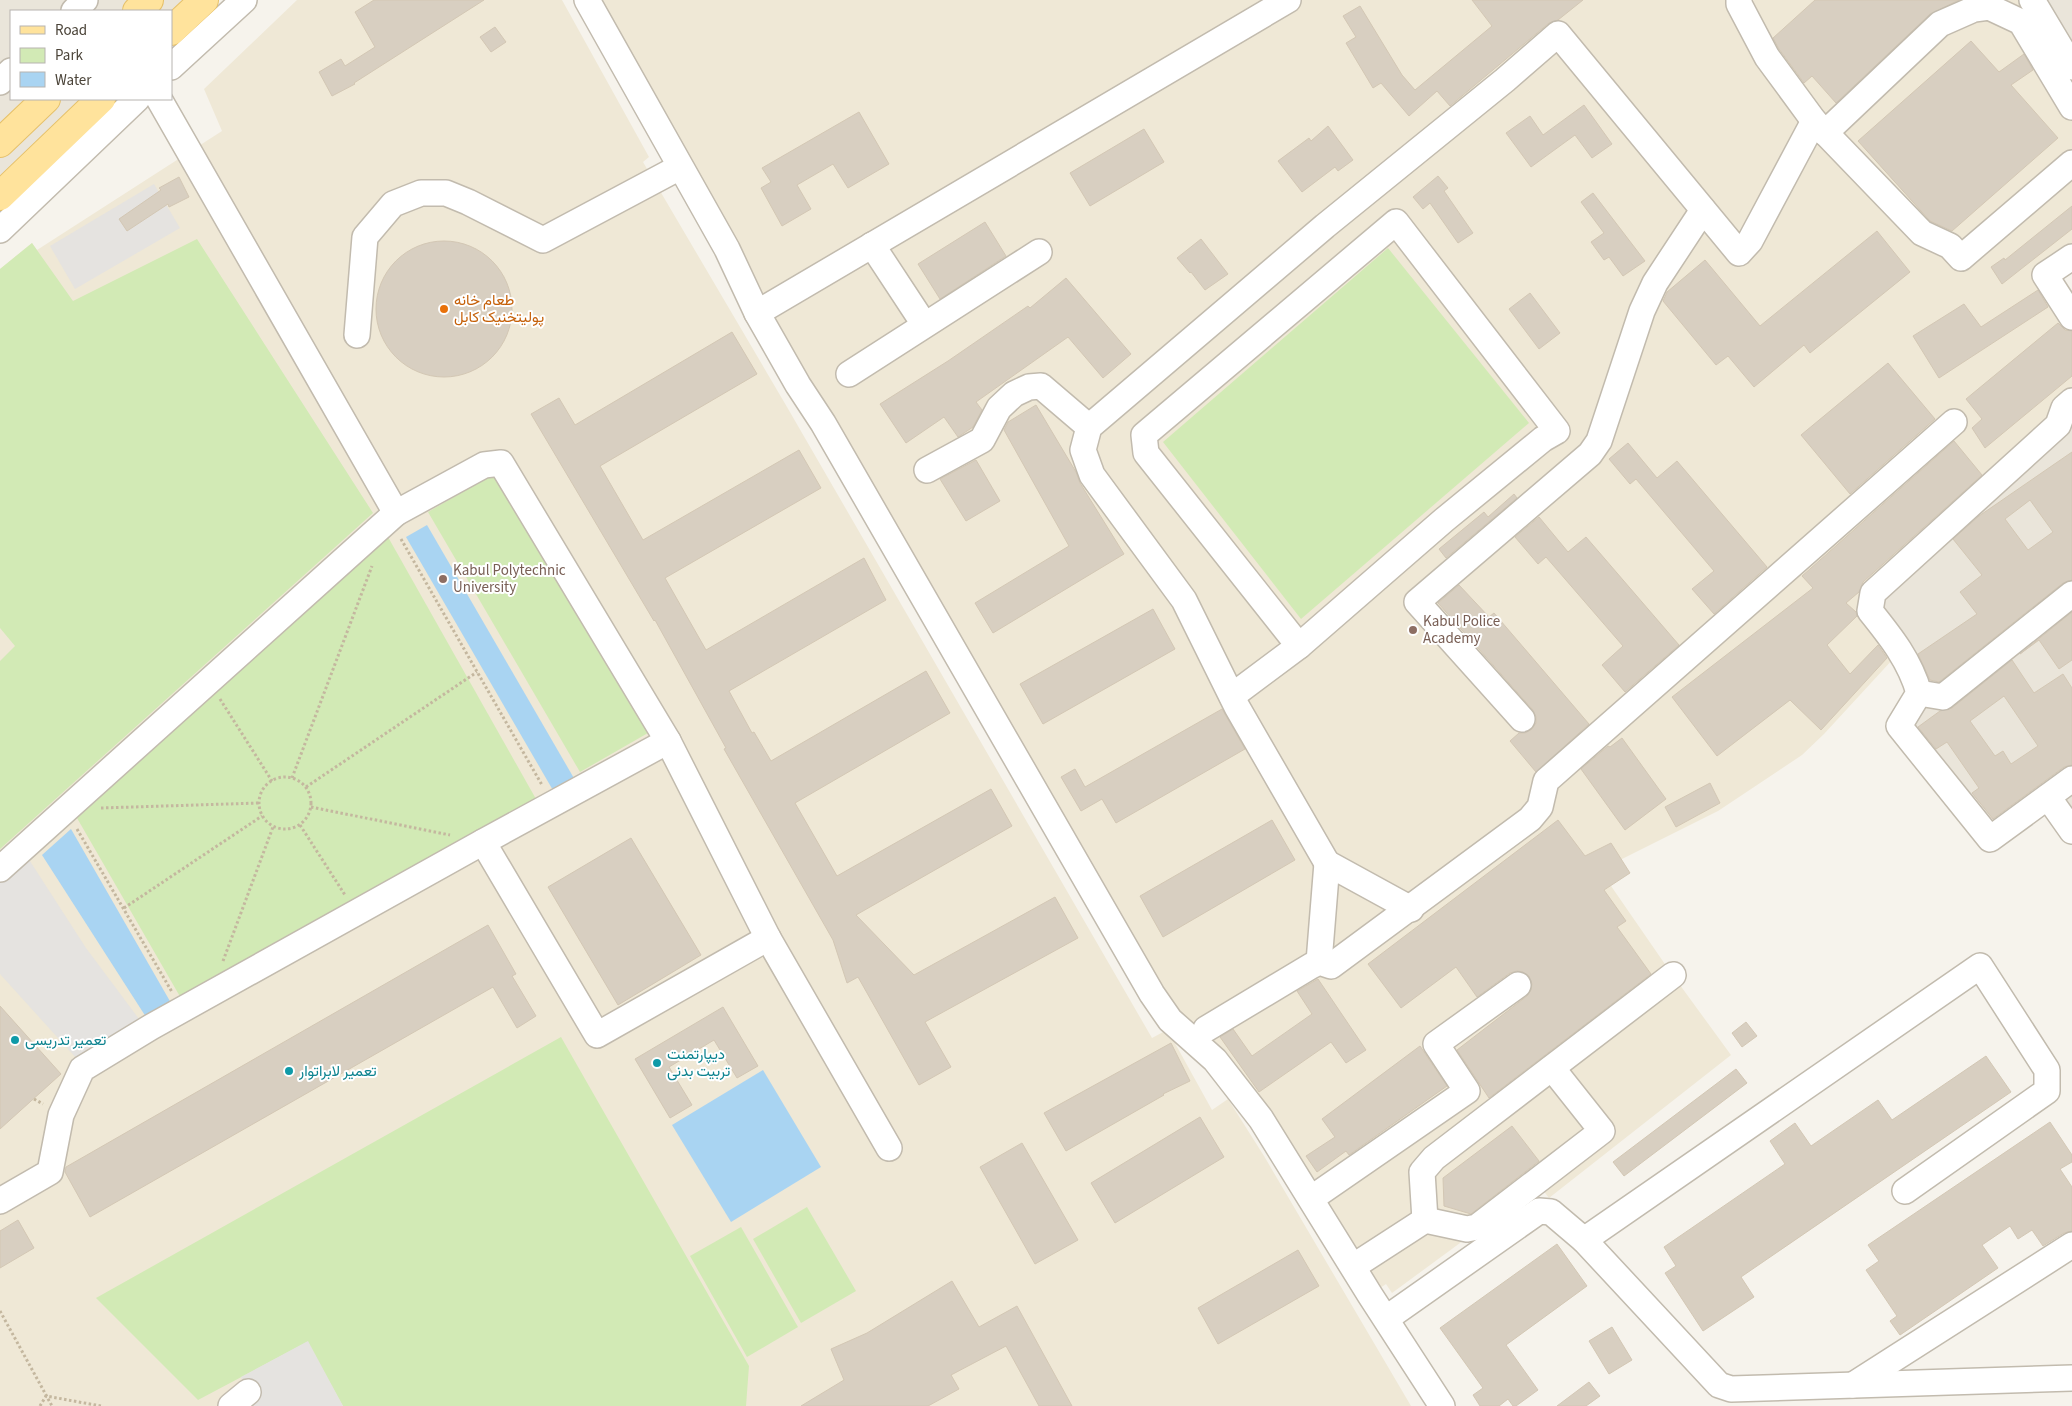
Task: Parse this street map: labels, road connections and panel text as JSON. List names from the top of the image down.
{
  "places": [
    "طعام خانه پولیتخنیک کابل",
    "Kabul Polytechnic University",
    "Kabul Police Academy",
    "تعمیر تدریسی",
    "دیپارتمنت تربیت بدنی",
    "تعمیر لابراتوار"
  ],
  "legend": ["Road", "Park", "Water"]
}
